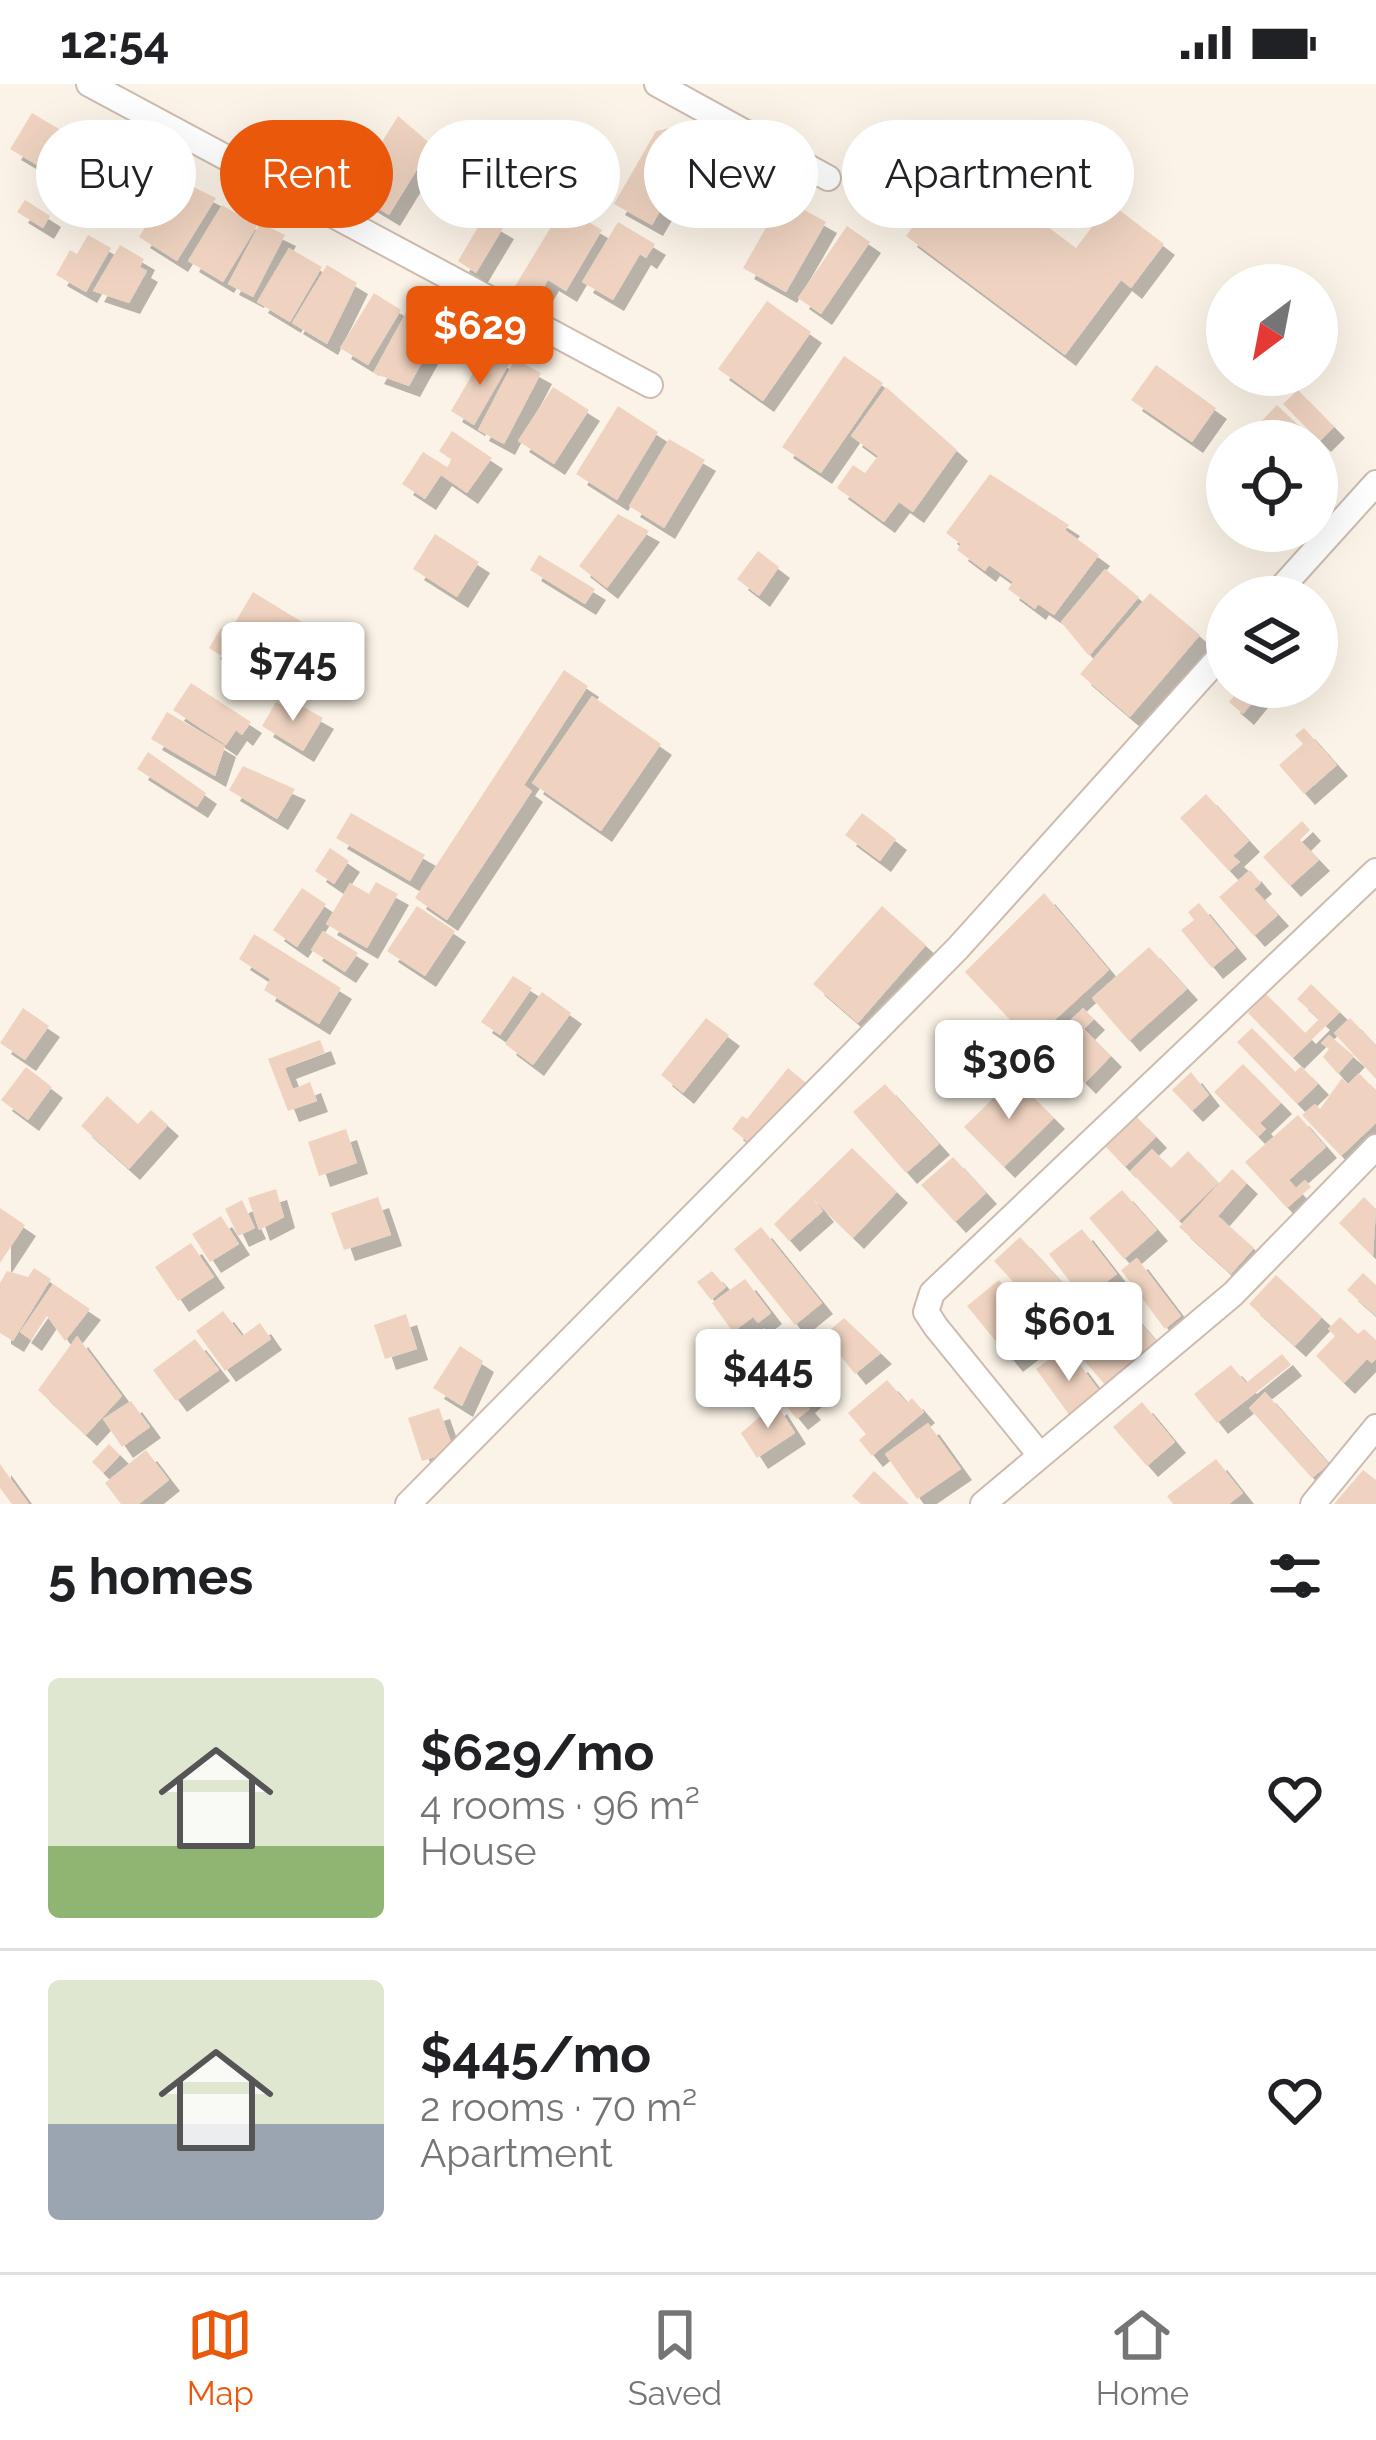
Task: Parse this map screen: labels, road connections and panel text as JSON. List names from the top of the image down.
{
  "north": "bottom left",
  "page": {
    "status": "12:54",
    "chip": [
      "Buy",
      "Rent",
      "Filters",
      "New",
      "Apartment"
    ],
    "price": [
      "$629",
      "$745",
      "$306",
      "$601",
      "$445"
    ],
    "heading": "5 homes",
    "list": [
      {
        "name": "$629/mo",
        "note": "4 rooms · 96 m² · House"
      },
      {
        "name": "$445/mo",
        "note": "2 rooms · 70 m² · Apartment"
      }
    ],
    "tabs": ["Map", "Saved", "Home"]
  }
}
